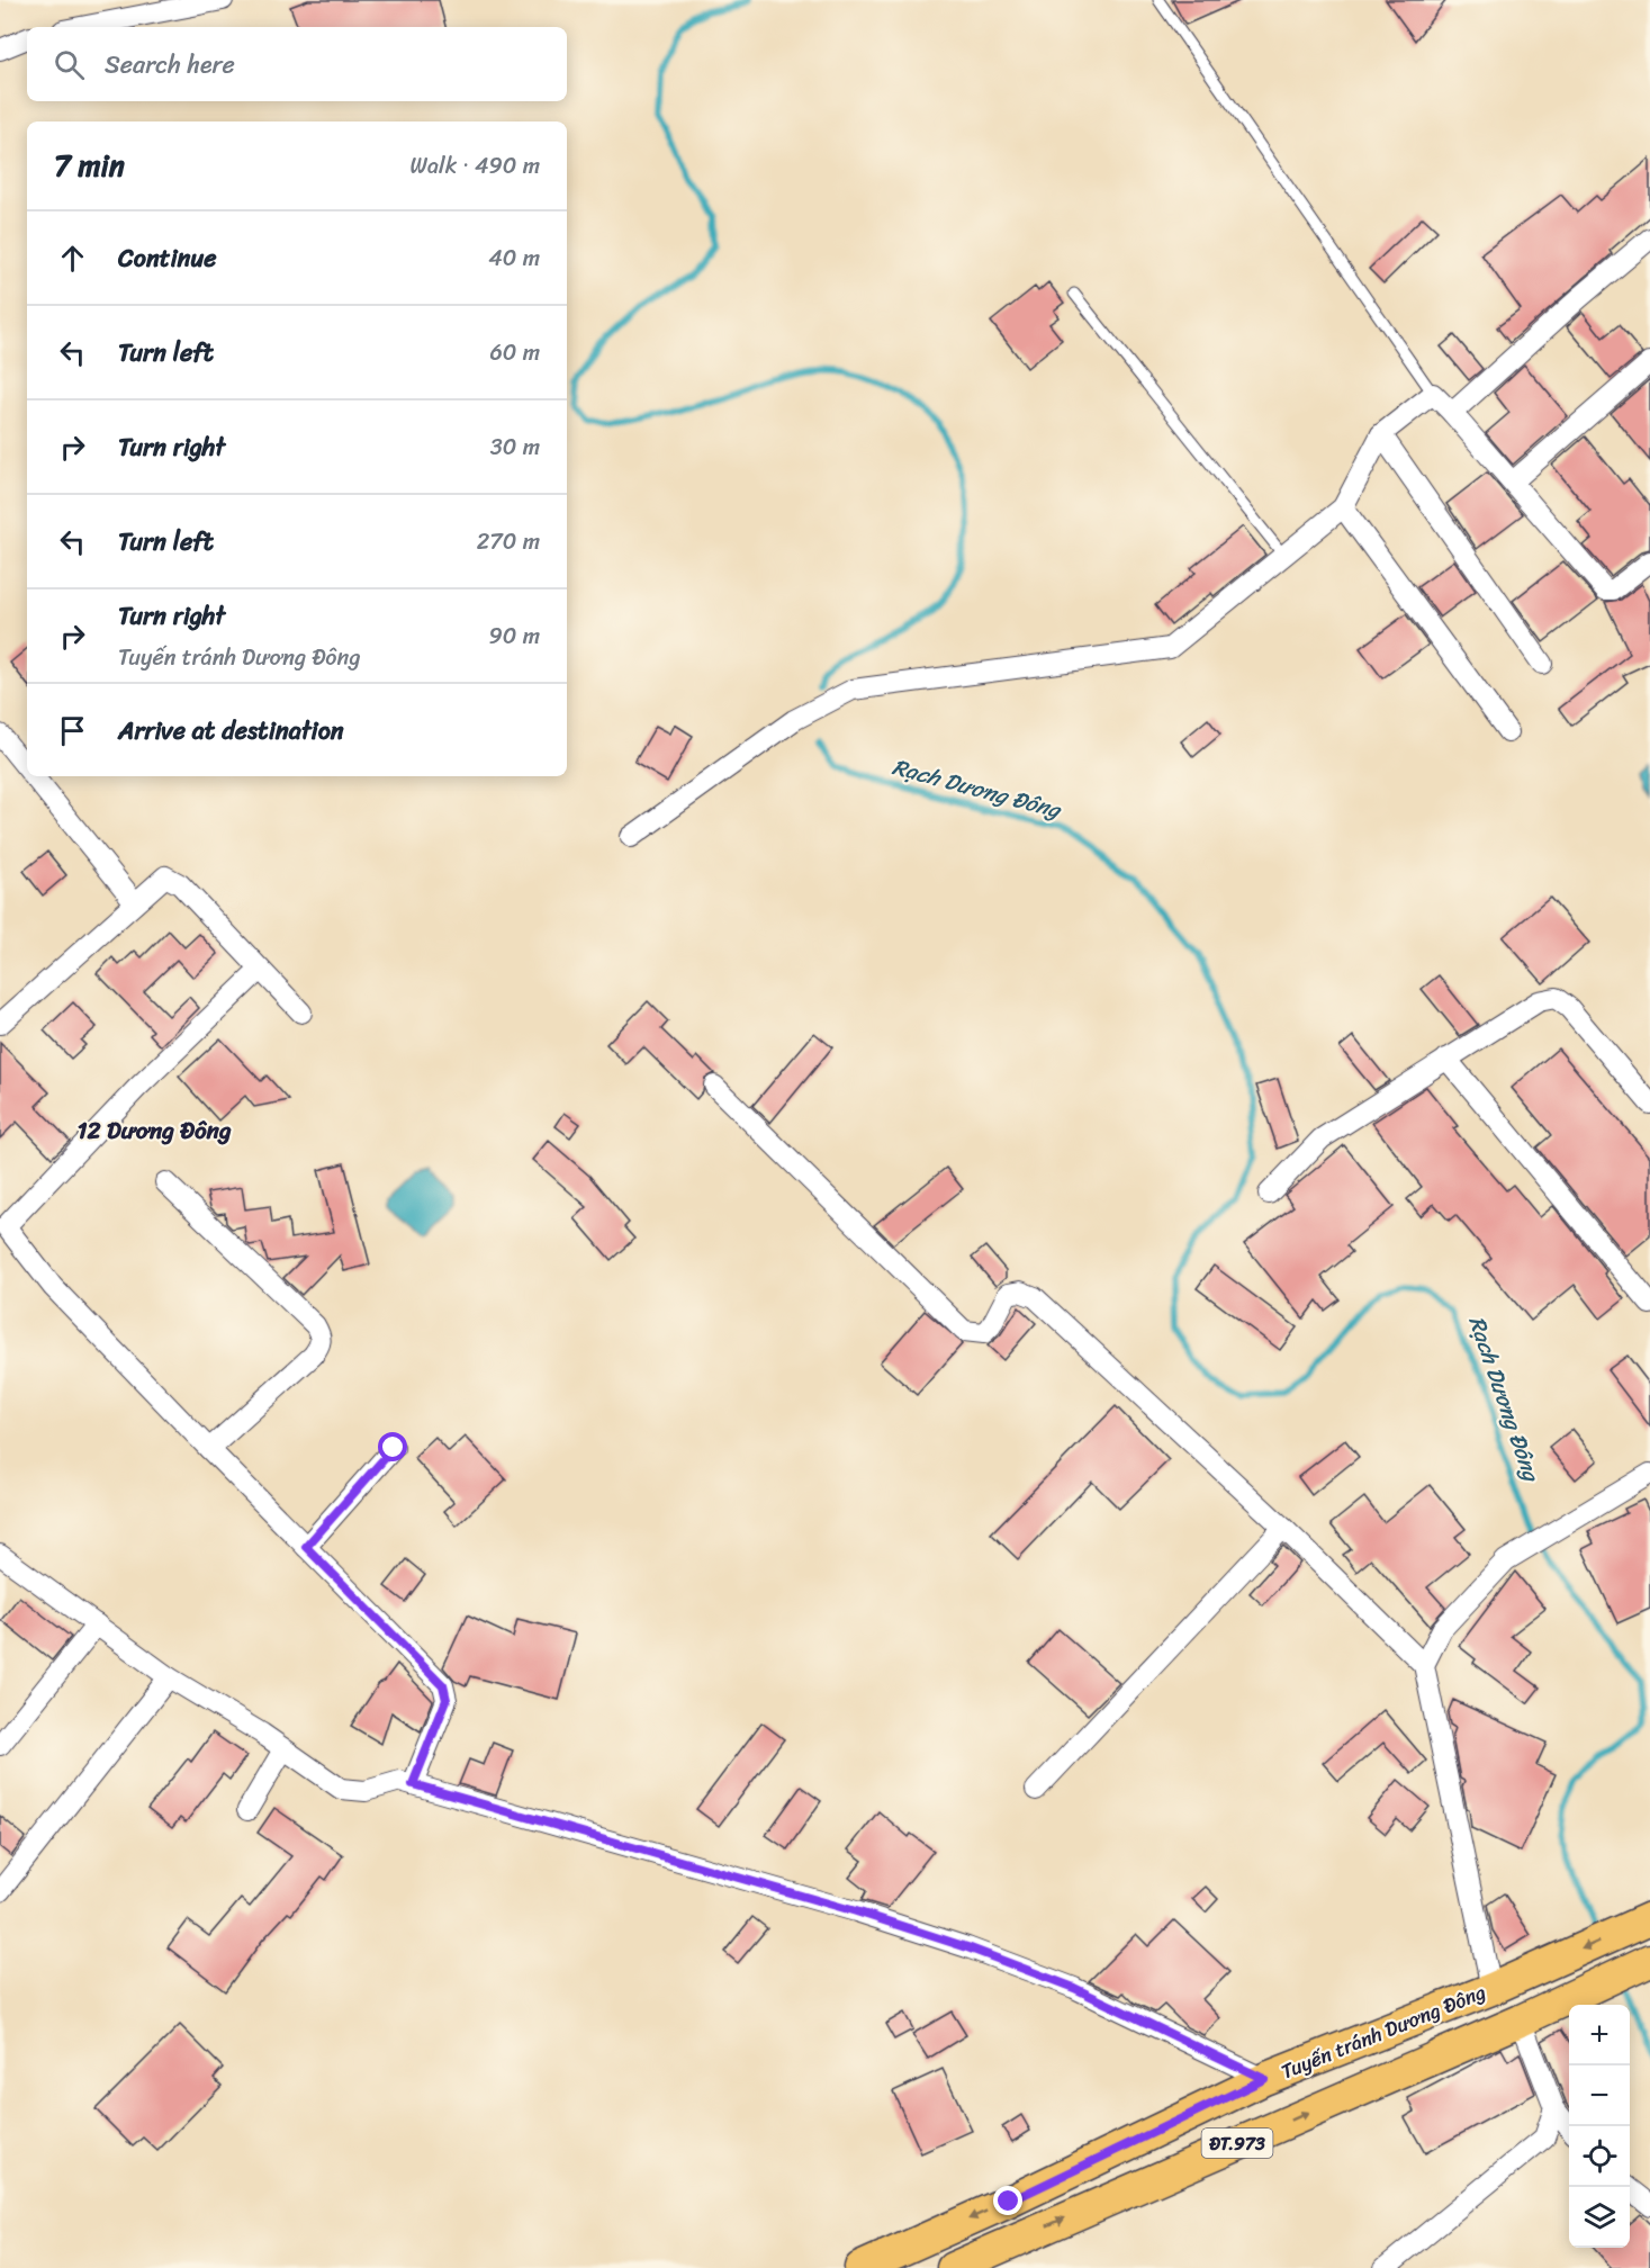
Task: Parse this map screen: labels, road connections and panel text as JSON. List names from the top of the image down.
{
  "streets": {
    "main road": ["Tuyến tránh Dương Đông", "ĐT.973"]
  },
  "districts": ["12 Dương Đông"],
  "water": ["Rạch Dương Đông"],
  "page": {
    "search": "Search here",
    "heading": ["7 min", "Walk · 490 m"],
    "list": [
      ["Continue", "40 m"],
      ["Turn left", "60 m"],
      ["Turn right", "30 m"],
      ["Turn left", "270 m"],
      ["Turn right", "Tuyến tránh Dương Đông", "90 m"],
      "Arrive at destination"
    ],
    "map_buttons": ["+", "−"]
  }
}
